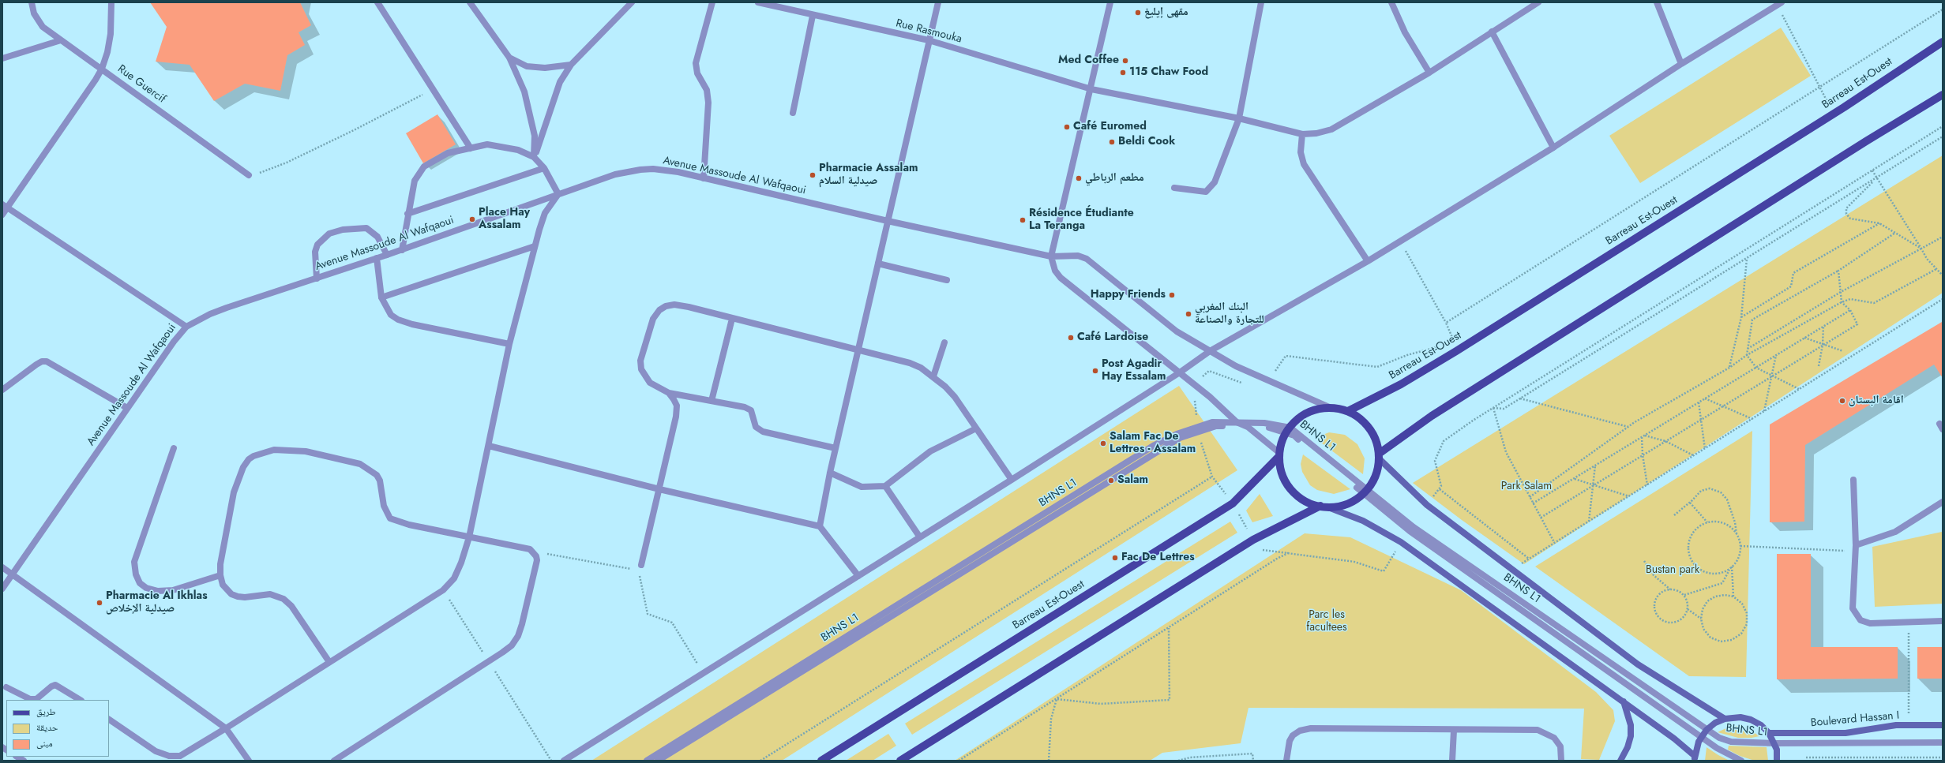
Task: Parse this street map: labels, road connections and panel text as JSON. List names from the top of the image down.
{
  "streets": {
    "main road": ["Barreau Est-Ouest", "Boulevard Hassan I"],
    "street": [
      "Rue Rasmouka",
      "Rue Guercif",
      "Avenue Massoude Al Wafqaoui",
      "BHNS L1"
    ]
  },
  "parks": ["Park Salam", "Bustan park", "Parc les facultees"],
  "places": [
    "مقهى إيليغ",
    "Med Coffee",
    "115 Chaw Food",
    "Café Euromed",
    "Beldi Cook",
    "Pharmacie Assalam صيدلية السلام",
    "مطعم الرباطي",
    "Place Hay Assalam",
    "Résidence Étudiante La Teranga",
    "Happy Friends",
    "البنك المغربي للتجارة والصناعة",
    "Café Lardoise",
    "Post Agadir Hay Essalam",
    "اقامة البستان",
    "Salam Fac De Lettres - Assalam",
    "Salam",
    "Fac De Lettres",
    "Pharmacie Al Ikhlas صيدلية الإخلاص"
  ],
  "legend": ["طريق", "حديقة", "مبنى"]
}
